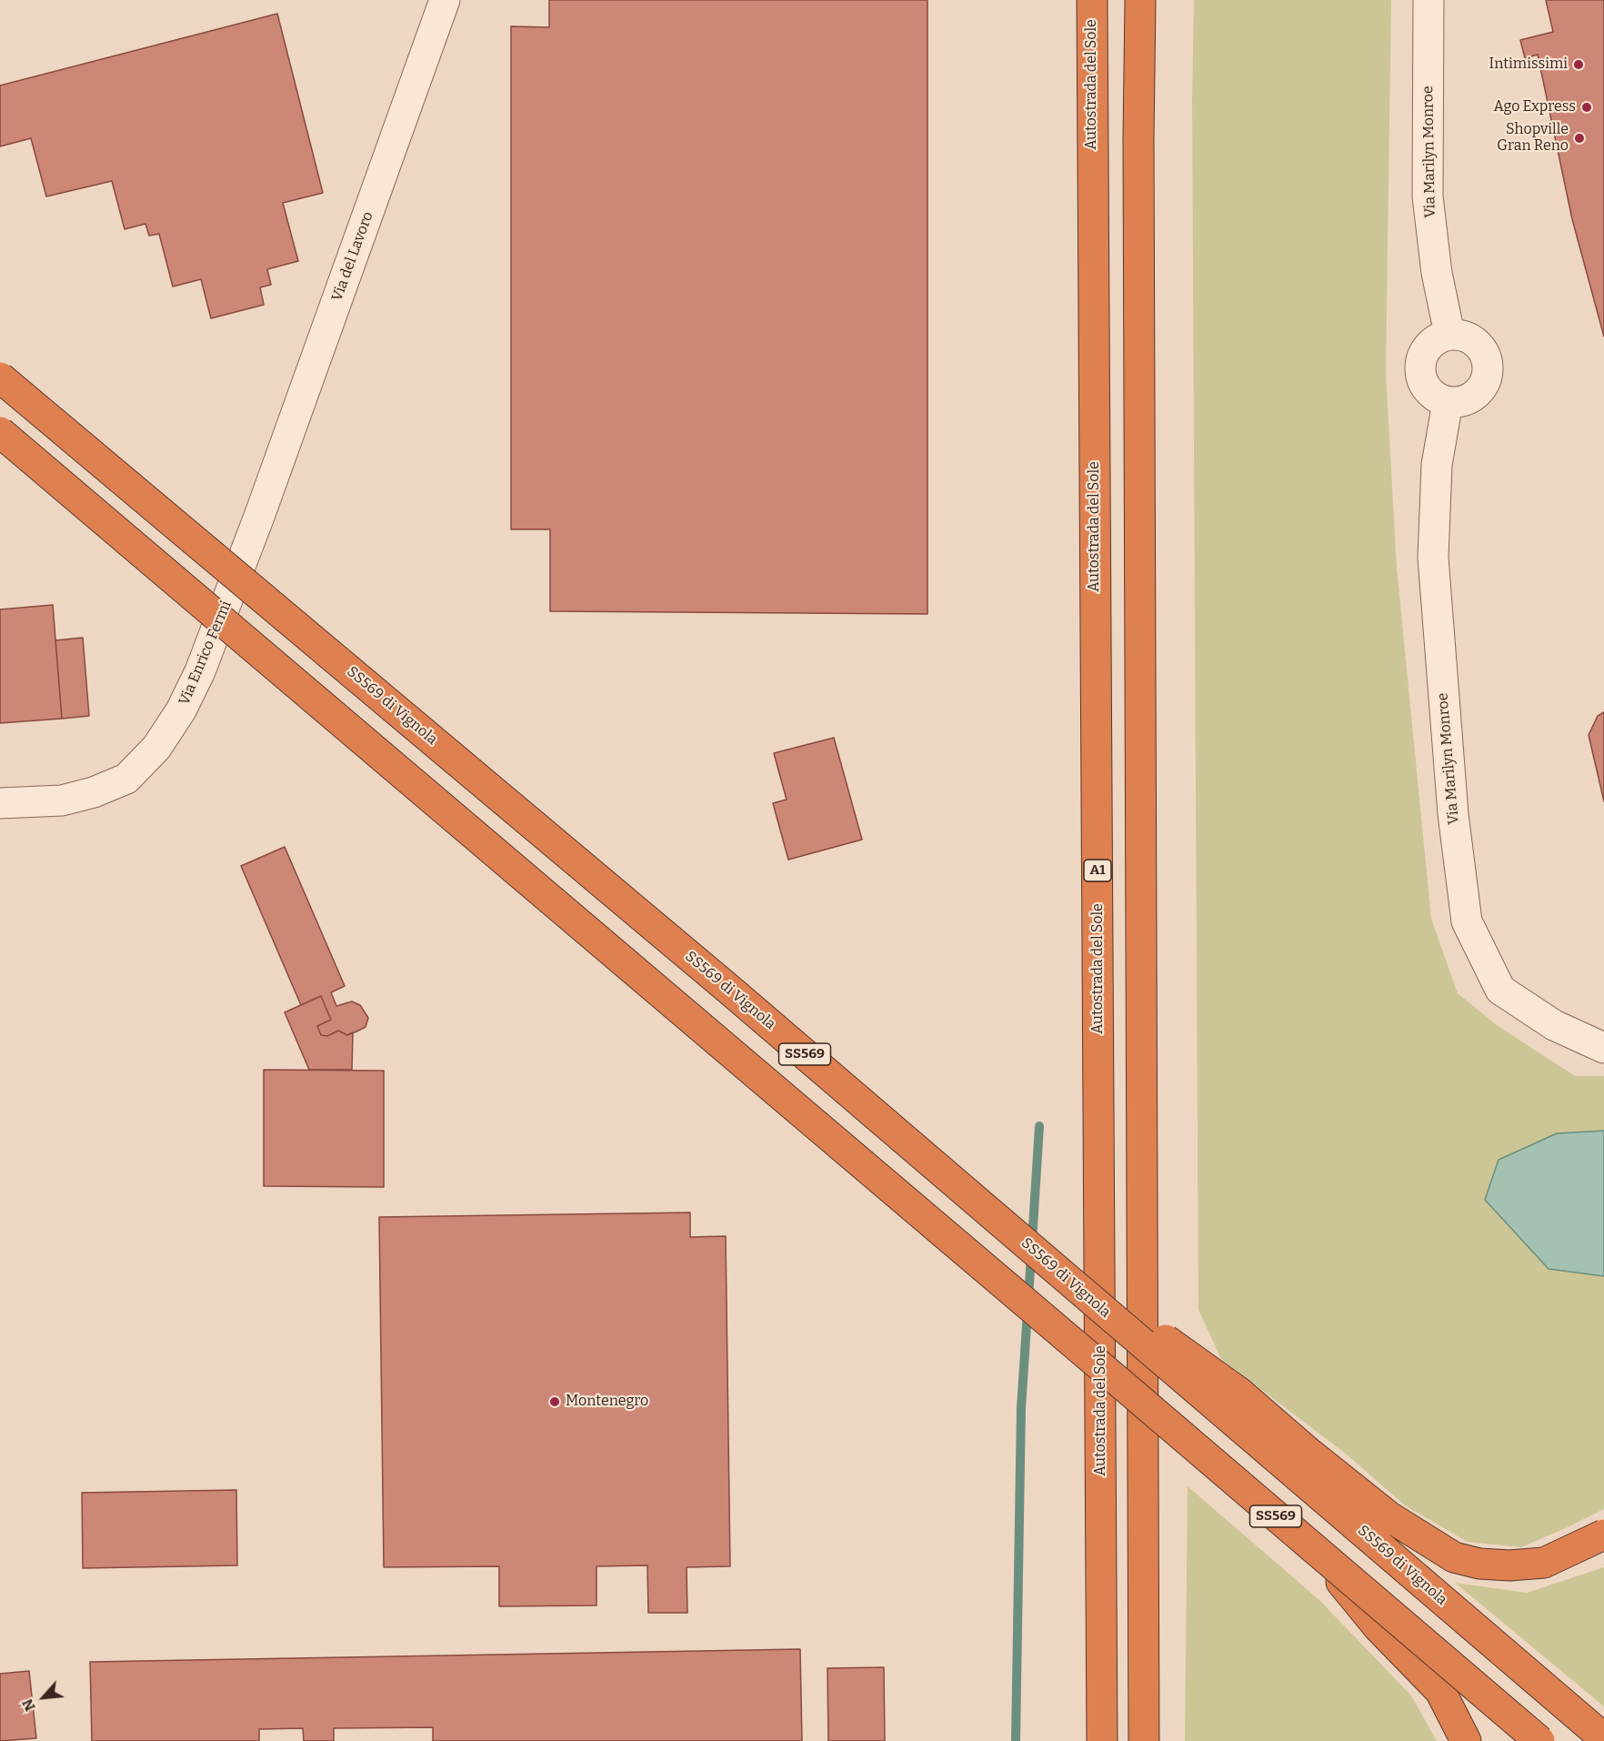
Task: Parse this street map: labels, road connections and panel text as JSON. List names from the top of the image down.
{
  "streets": {
    "highway": [
      "Autostrada del Sole",
      "SS569 di Vignola",
      "A1",
      "SS569"
    ],
    "street": ["Via Marilyn Monroe", "Via del Lavoro", "Via Enrico Fermi"]
  },
  "crossings": [
    ["Via del Lavoro", "Via Enrico Fermi"]
  ],
  "places": [
    "Intimissimi",
    "Ago Express",
    "Shopville Gran Reno",
    "Montenegro"
  ],
  "north": "bottom left"
}
